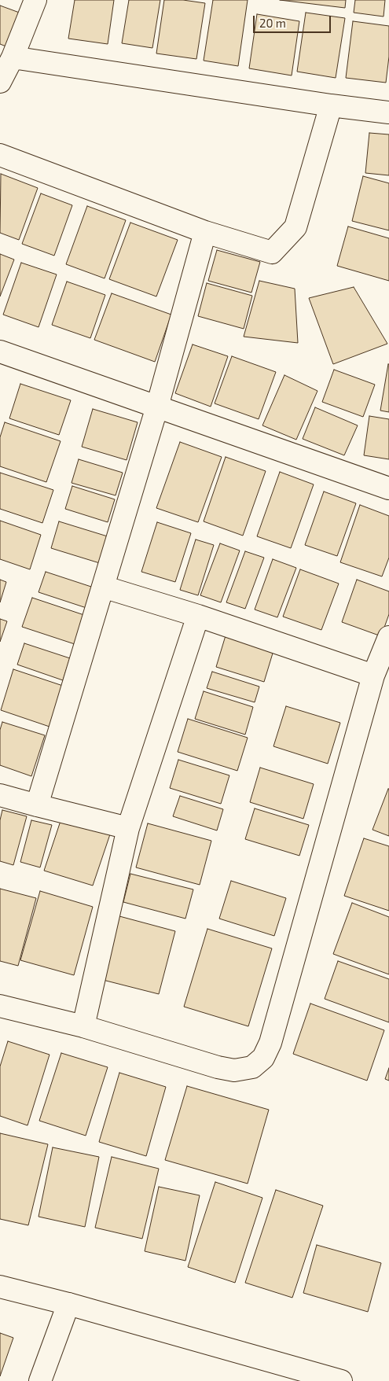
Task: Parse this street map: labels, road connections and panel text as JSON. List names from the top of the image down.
{
  "scale_bar": "20 m"
}
